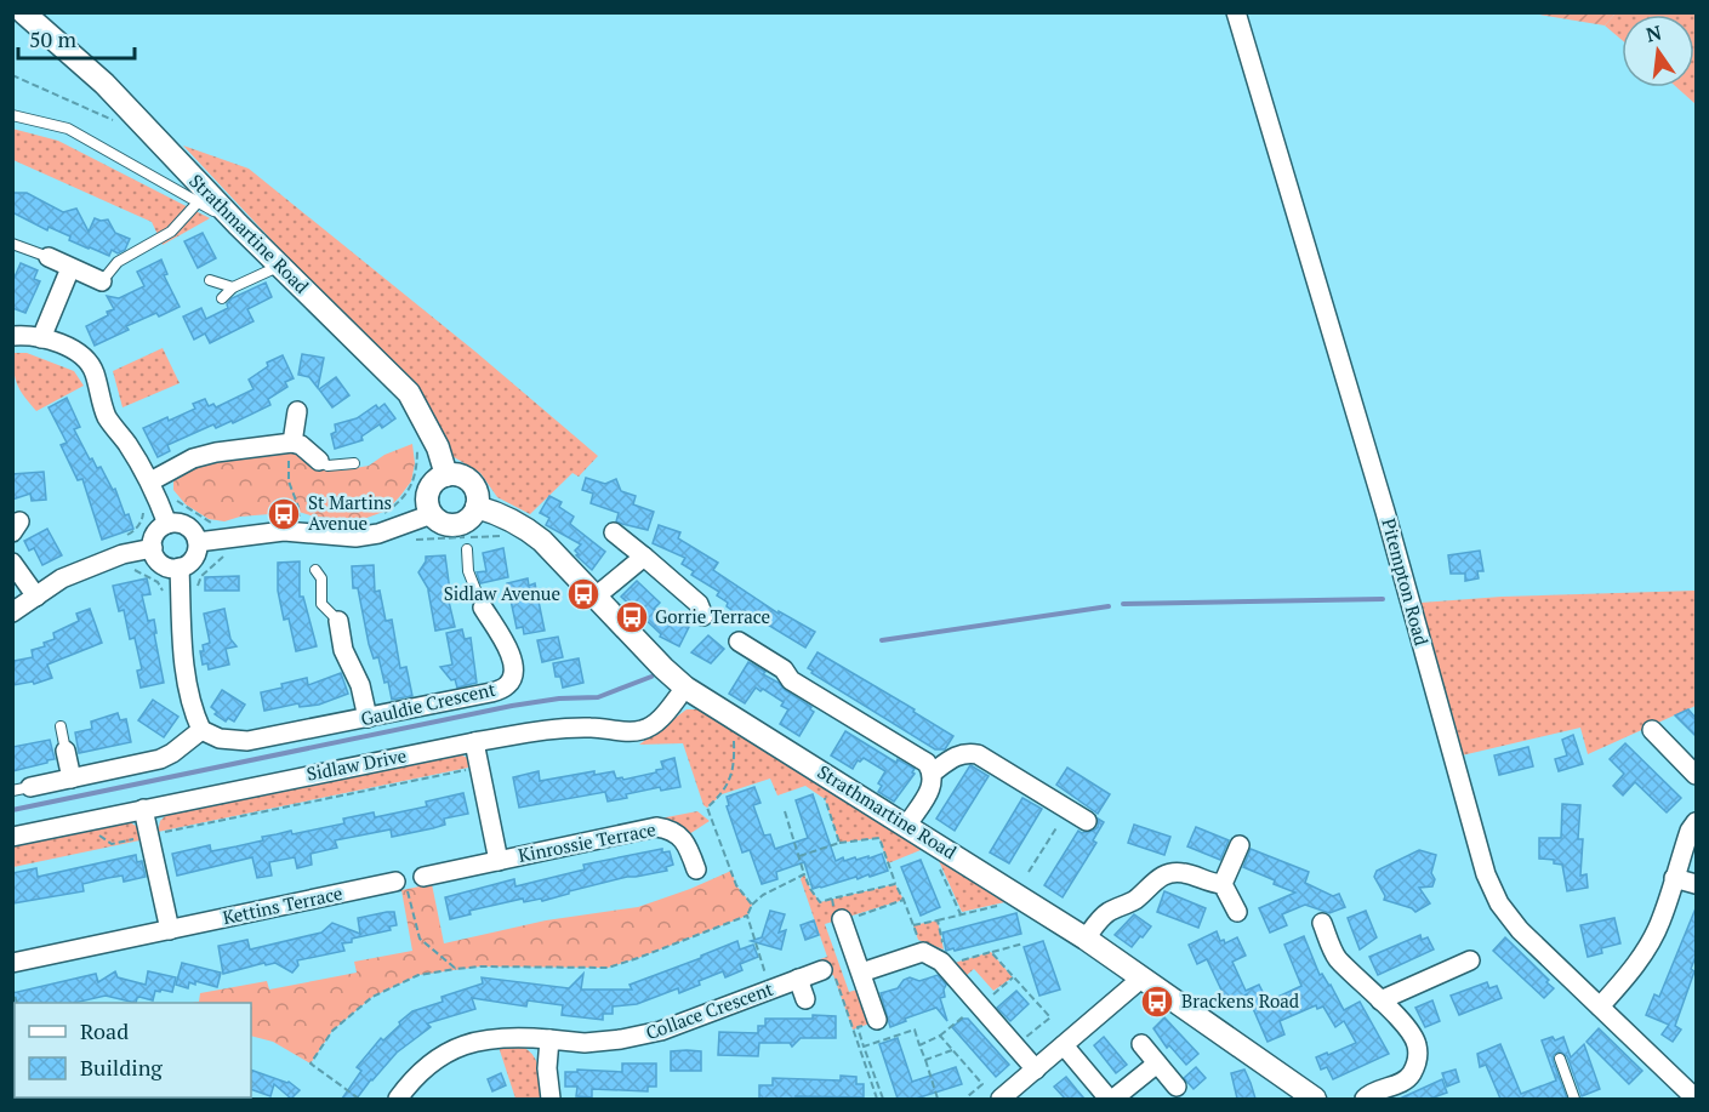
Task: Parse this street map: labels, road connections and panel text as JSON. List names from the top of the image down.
{
  "streets": {
    "street": [
      "Strathmartine Road",
      "Pitempton Road",
      "Gauldie Crescent",
      "Sidlaw Drive",
      "Kinrossie Terrace",
      "Kettins Terrace",
      "Collace Crescent"
    ]
  },
  "crossings": [
    ["Strathmartine Road", "Sidlaw Drive"],
    ["Sidlaw Drive", "Kinrossie Terrace"],
    ["Kinrossie Terrace", "Kettins Terrace"]
  ],
  "places": {
    "bus stop": [
      "St Martins Avenue",
      "Sidlaw Avenue",
      "Gorrie Terrace",
      "Brackens Road"
    ]
  },
  "legend": ["Road", "Building"],
  "scale_bar": "50 m",
  "north": "top"
}
